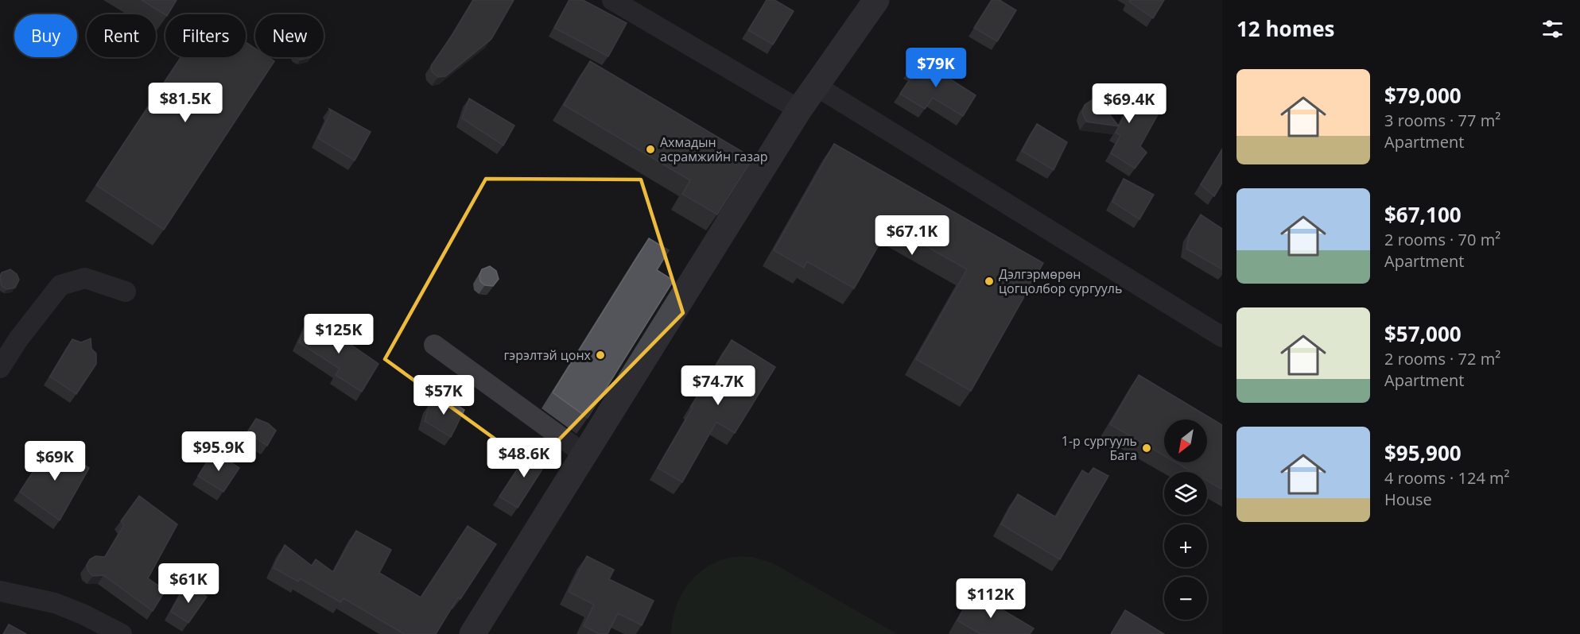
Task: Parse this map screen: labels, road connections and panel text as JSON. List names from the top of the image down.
{
  "places": [
    "Ахмадын асрамжийн газар",
    "Дэлгэрмөрөн цогцолбор сургууль",
    "гэрэлтэй цонх",
    "1-р сургууль Бага"
  ],
  "north": "bottom left",
  "page": {
    "heading": "12 homes",
    "chip": [
      "Buy",
      "Rent",
      "Filters",
      "New"
    ],
    "price": [
      "$79K",
      "$81.5K",
      "$69.4K",
      "$67.1K",
      "$125K",
      "$74.7K",
      "$57K",
      "$95.9K",
      "$48.6K",
      "$69K",
      "$61K",
      "$112K"
    ],
    "list": [
      {
        "name": "$79,000",
        "note": "3 rooms · 77 m² · Apartment"
      },
      {
        "name": "$67,100",
        "note": "2 rooms · 70 m² · Apartment"
      },
      {
        "name": "$57,000",
        "note": "2 rooms · 72 m² · Apartment"
      },
      {
        "name": "$95,900",
        "note": "4 rooms · 124 m² · House"
      }
    ],
    "map_buttons": ["+", "−"]
  }
}
